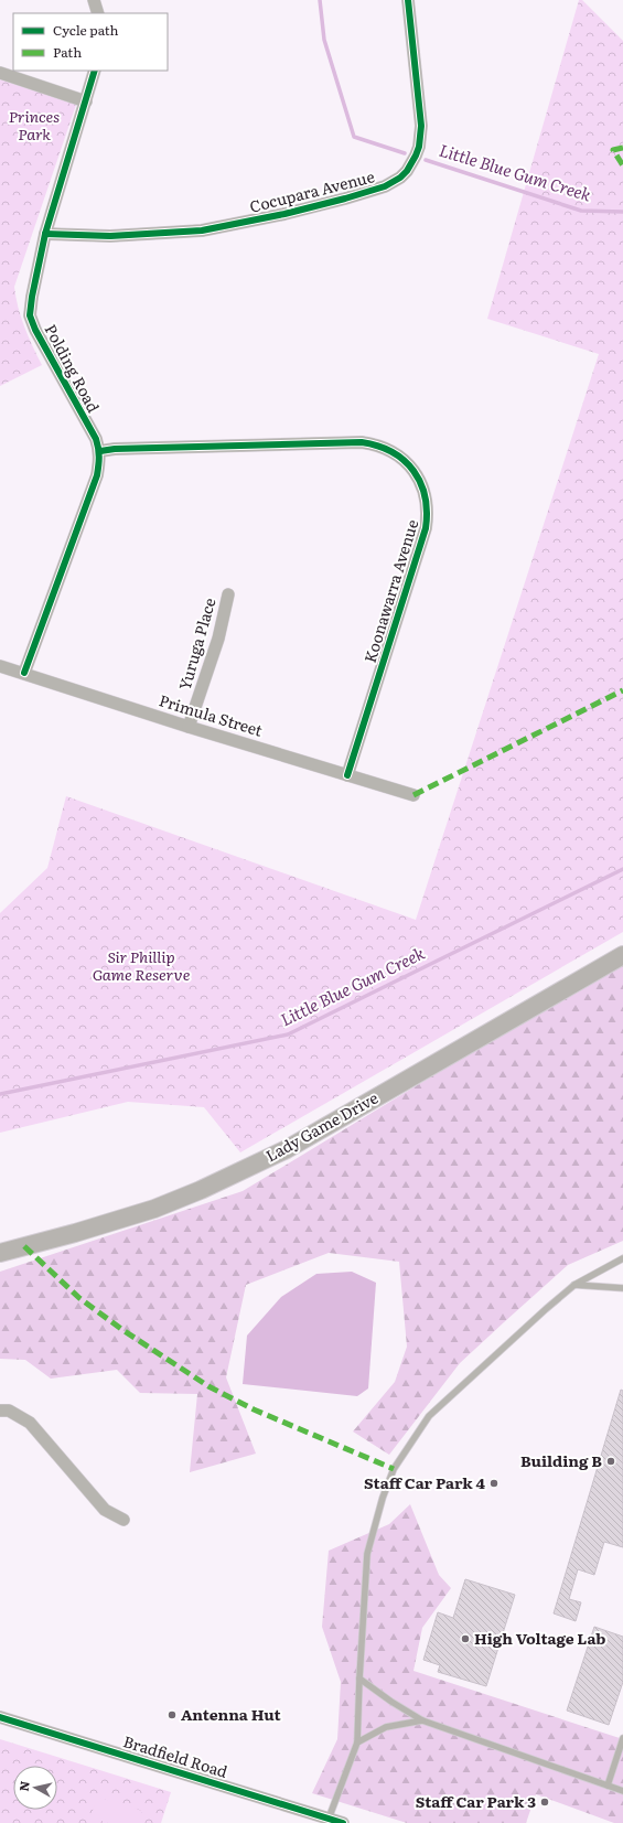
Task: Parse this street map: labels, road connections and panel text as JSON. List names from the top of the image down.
{
  "streets": {
    "main road": ["Lady Game Drive"],
    "street": [
      "Cocupara Avenue",
      "Polding Road",
      "Koonawarra Avenue",
      "Yuruga Place",
      "Primula Street",
      "Bradfield Road"
    ]
  },
  "crossings": [
    ["Cocupara Avenue", "Polding Road"],
    ["Polding Road", "Koonawarra Avenue"],
    ["Koonawarra Avenue", "Primula Street"],
    ["Yuruga Place", "Primula Street"]
  ],
  "water": ["Little Blue Gum Creek"],
  "parks": ["Princes Park", "Sir Phillip Game Reserve"],
  "places": [
    "Building B",
    "Staff Car Park 4",
    "High Voltage Lab",
    "Antenna Hut",
    "Staff Car Park 3"
  ],
  "legend": ["Cycle path", "Path"],
  "north": "left"
}
